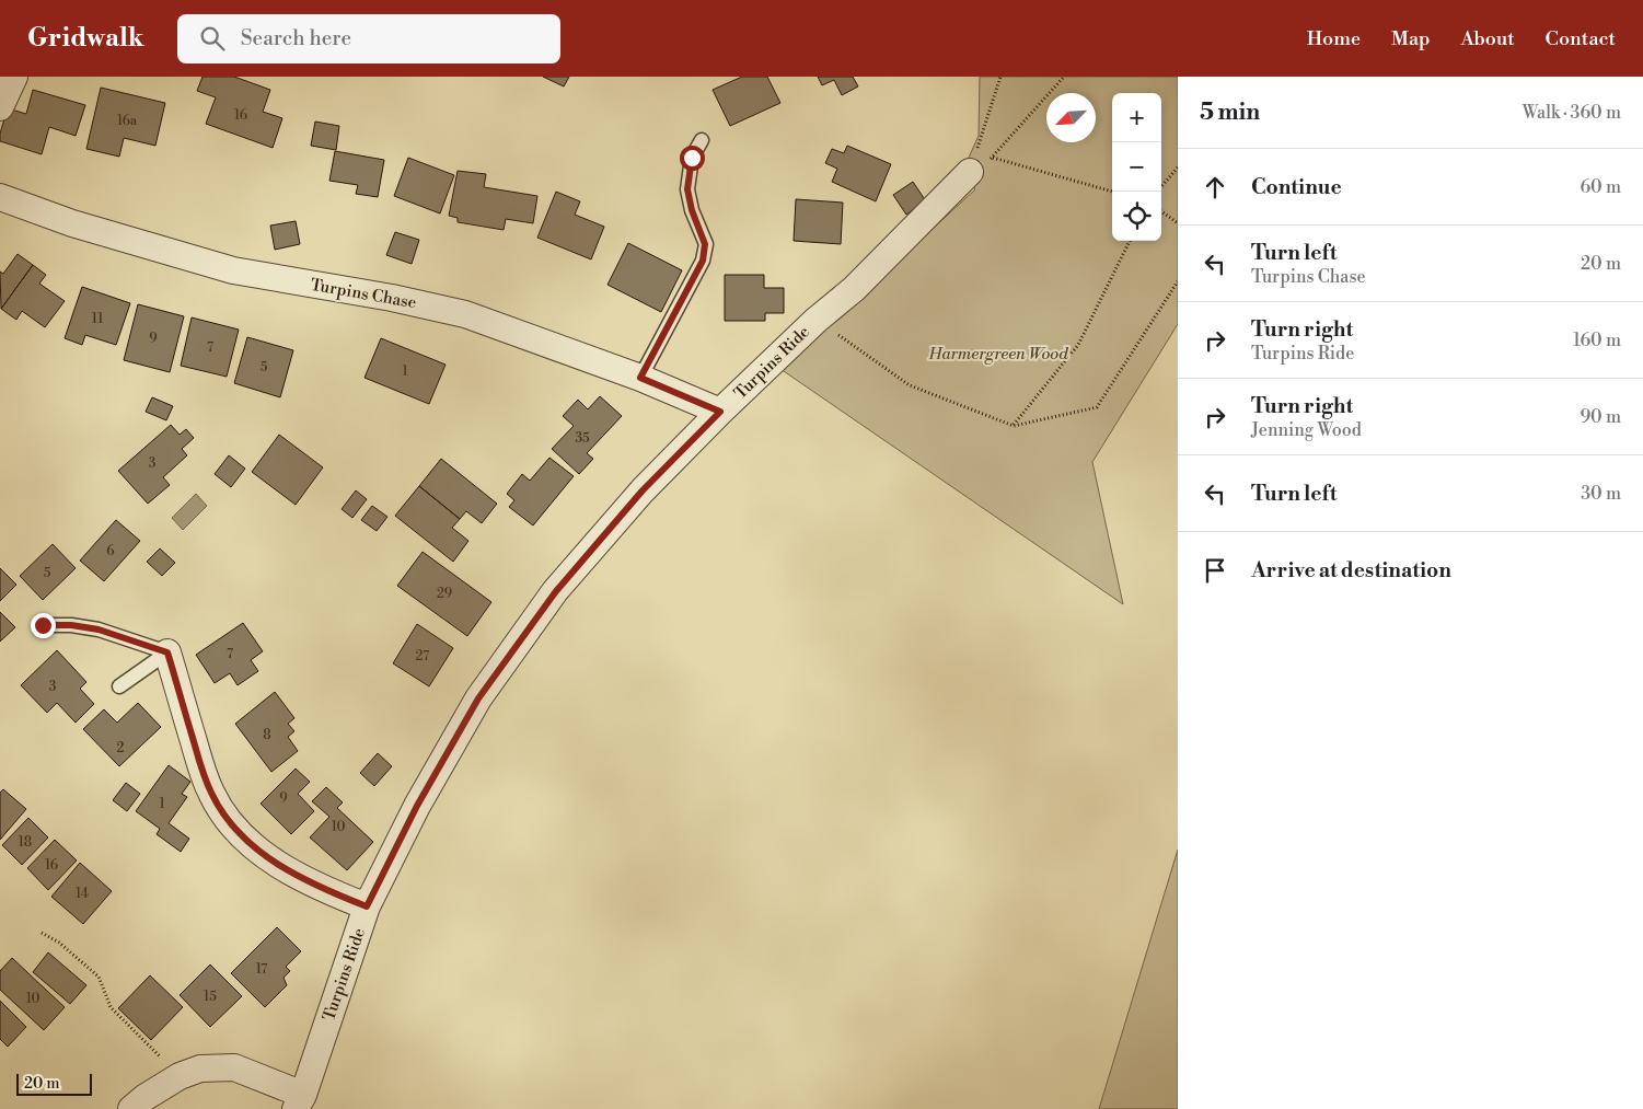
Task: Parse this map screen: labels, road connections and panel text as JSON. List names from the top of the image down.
{
  "streets": {
    "street": ["Turpins Chase", "Turpins Ride"]
  },
  "crossings": [
    ["Turpins Chase", "Turpins Ride"]
  ],
  "parks": ["Harmergreen Wood"],
  "house_numbers": [
    "16",
    "16a",
    "11",
    "9",
    "7",
    "5",
    "1",
    "35",
    "3",
    "6",
    "5",
    "29",
    "7",
    "27",
    "3",
    "8",
    "2",
    "9",
    "1",
    "10",
    "18",
    "16",
    "14",
    "17",
    "15",
    "10"
  ],
  "scale_bar": "20 m",
  "north": "bottom left",
  "page": {
    "header": "Gridwalk",
    "search": "Search here",
    "nav": [
      "Home",
      "Map",
      "About",
      "Contact"
    ],
    "heading": ["5 min", "Walk · 360 m"],
    "map_buttons": ["+", "−"],
    "list": [
      ["Continue", "60 m"],
      ["Turn left", "Turpins Chase", "20 m"],
      ["Turn right", "Turpins Ride", "160 m"],
      ["Turn right", "Jenning Wood", "90 m"],
      ["Turn left", "30 m"],
      "Arrive at destination"
    ],
    "scale": "20 m"
  }
}
